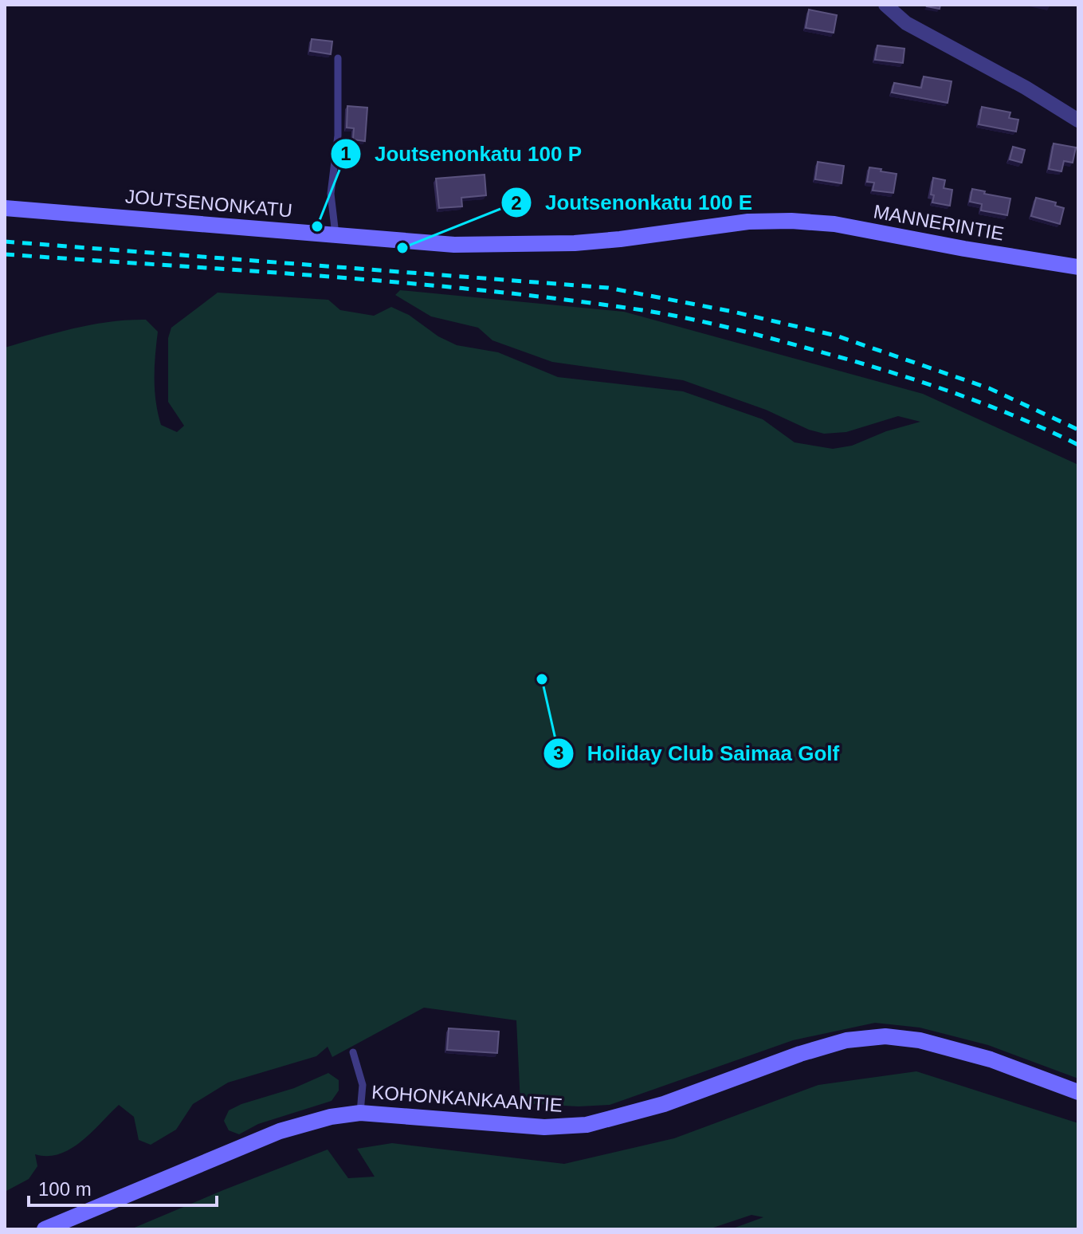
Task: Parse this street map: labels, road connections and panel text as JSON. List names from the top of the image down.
{
  "streets": {
    "street": ["JOUTSENONKATU", "MANNERINTIE", "KOHONKANKAANTIE"]
  },
  "crossings": [
    ["JOUTSENONKATU", "MANNERINTIE"]
  ],
  "places": ["Joutsenonkatu 100 P", "Joutsenonkatu 100 E", "Holiday Club Saimaa Golf"],
  "scale_bar": "100 m"
}
